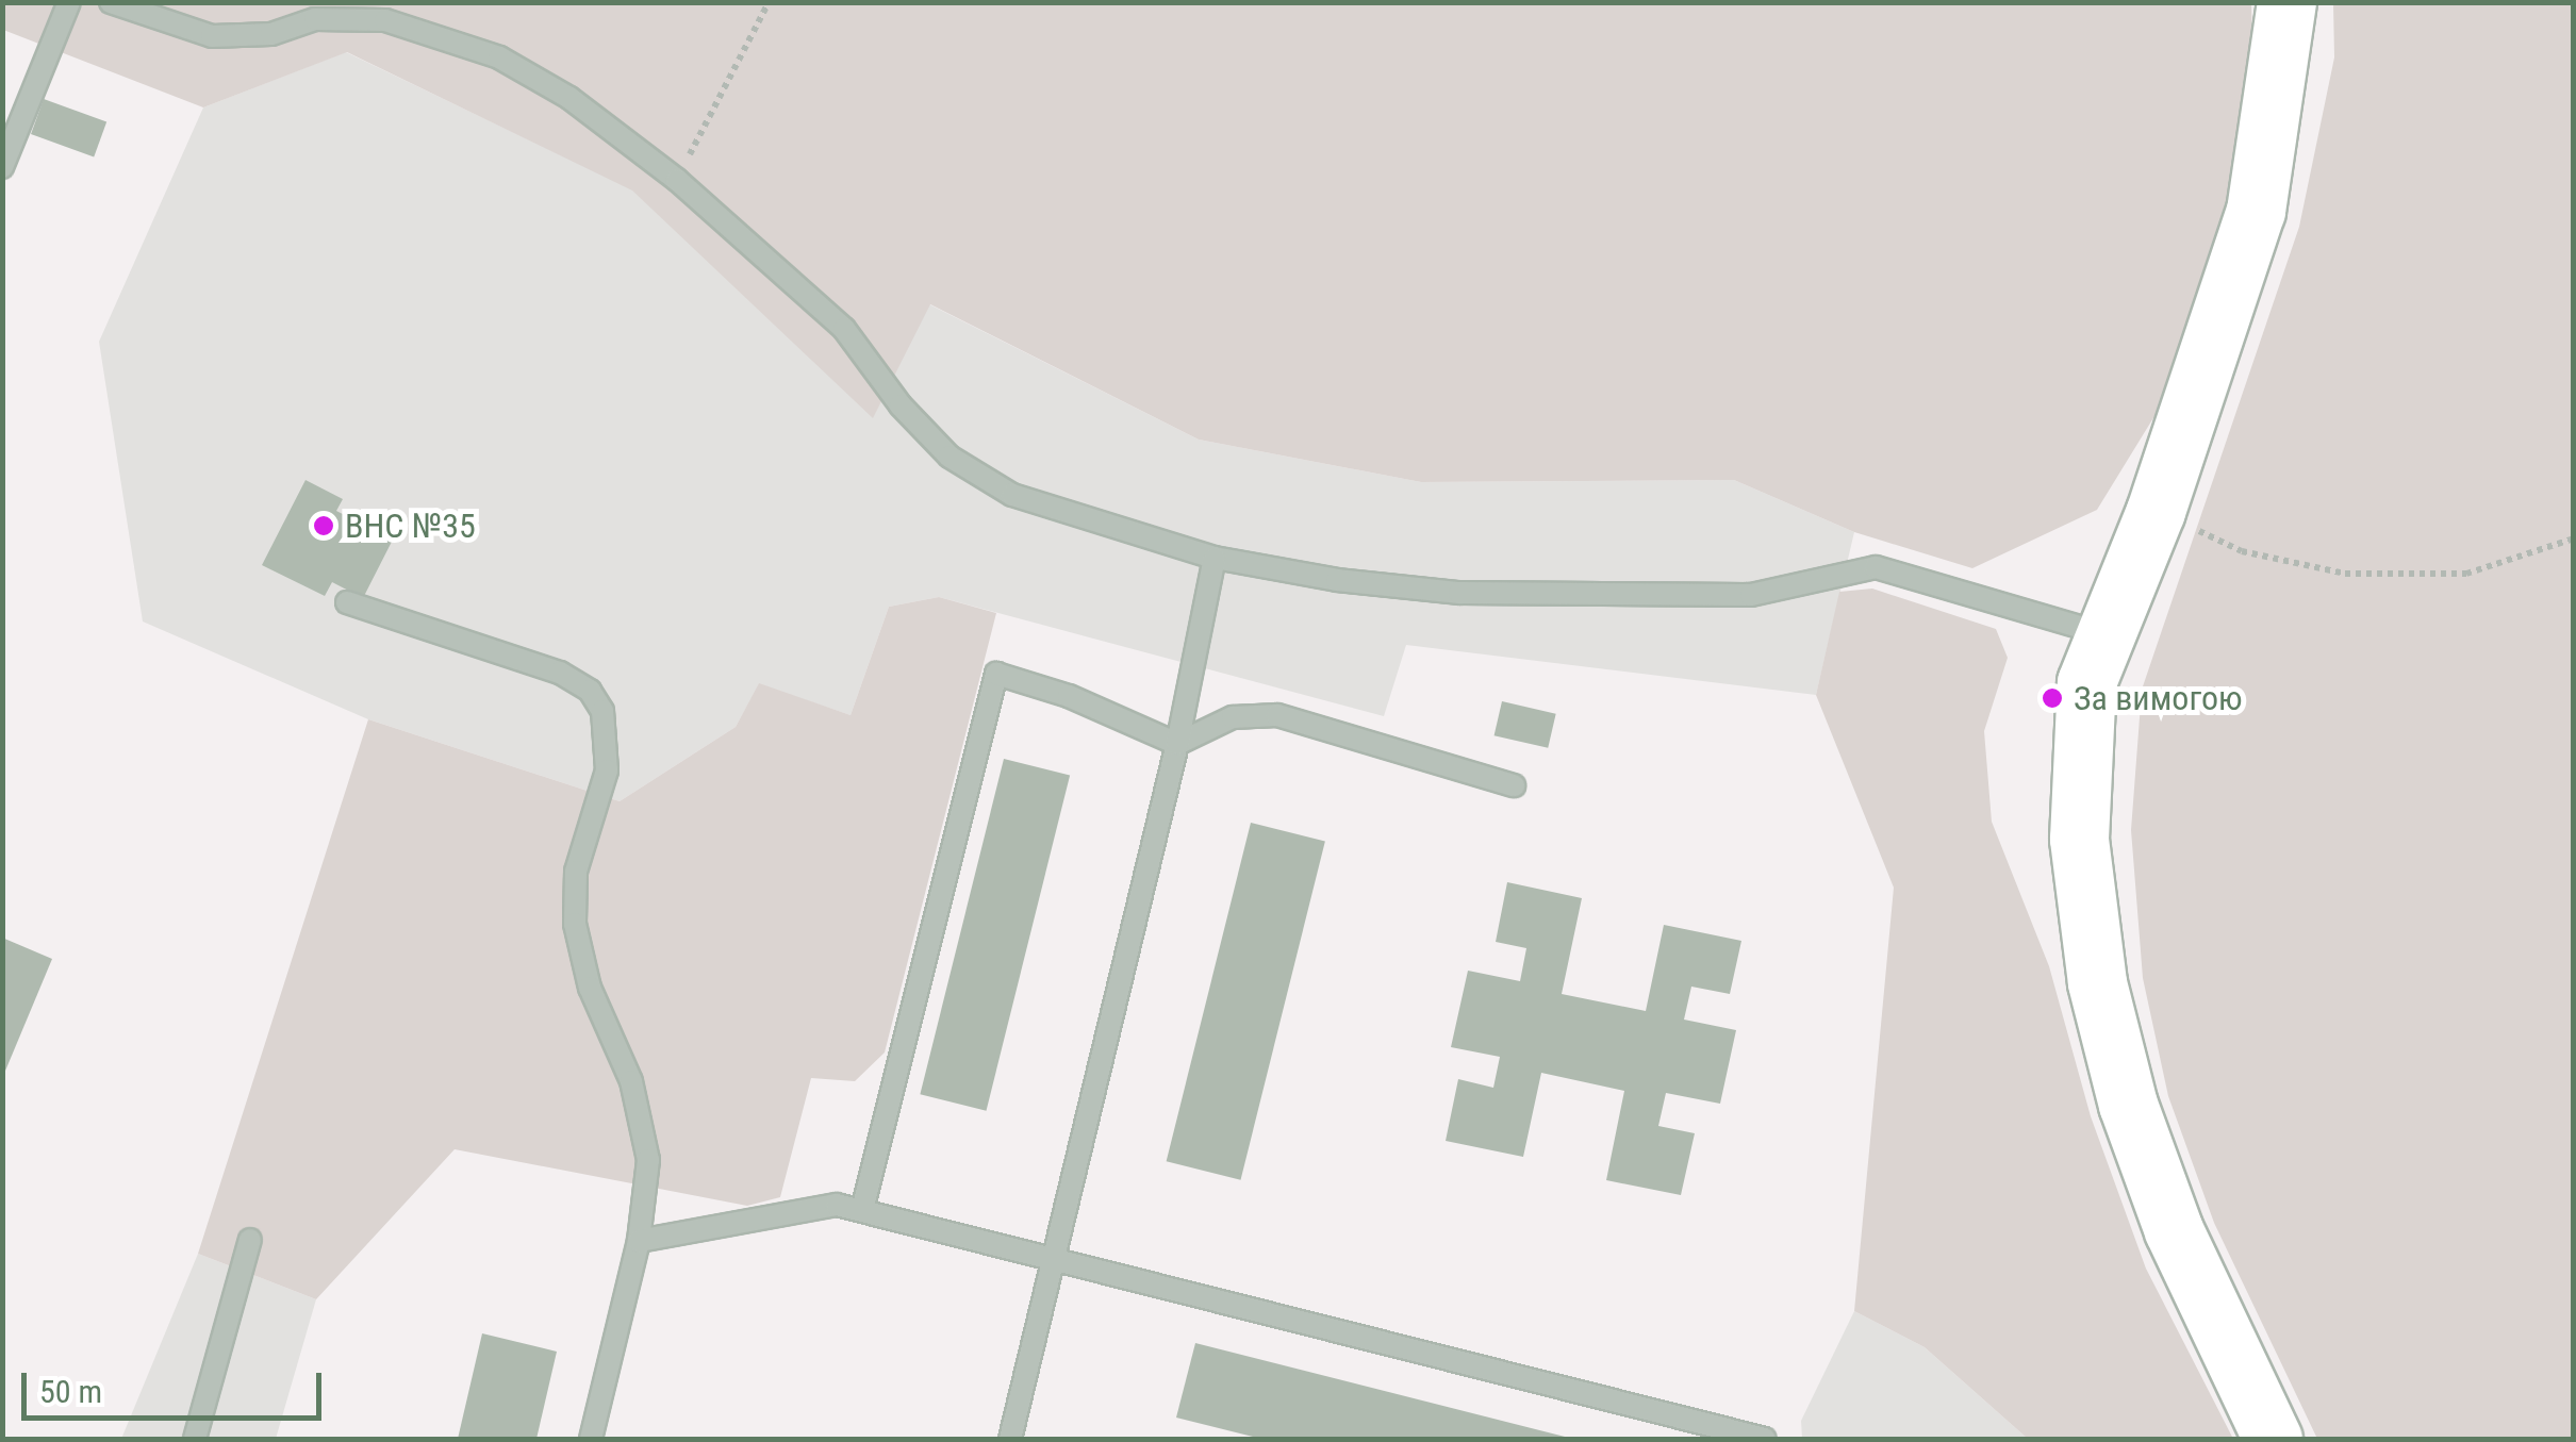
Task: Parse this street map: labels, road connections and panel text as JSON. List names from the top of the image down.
{
  "places": ["ВНС №35", "За вимогою"],
  "scale_bar": "50 m"
}
